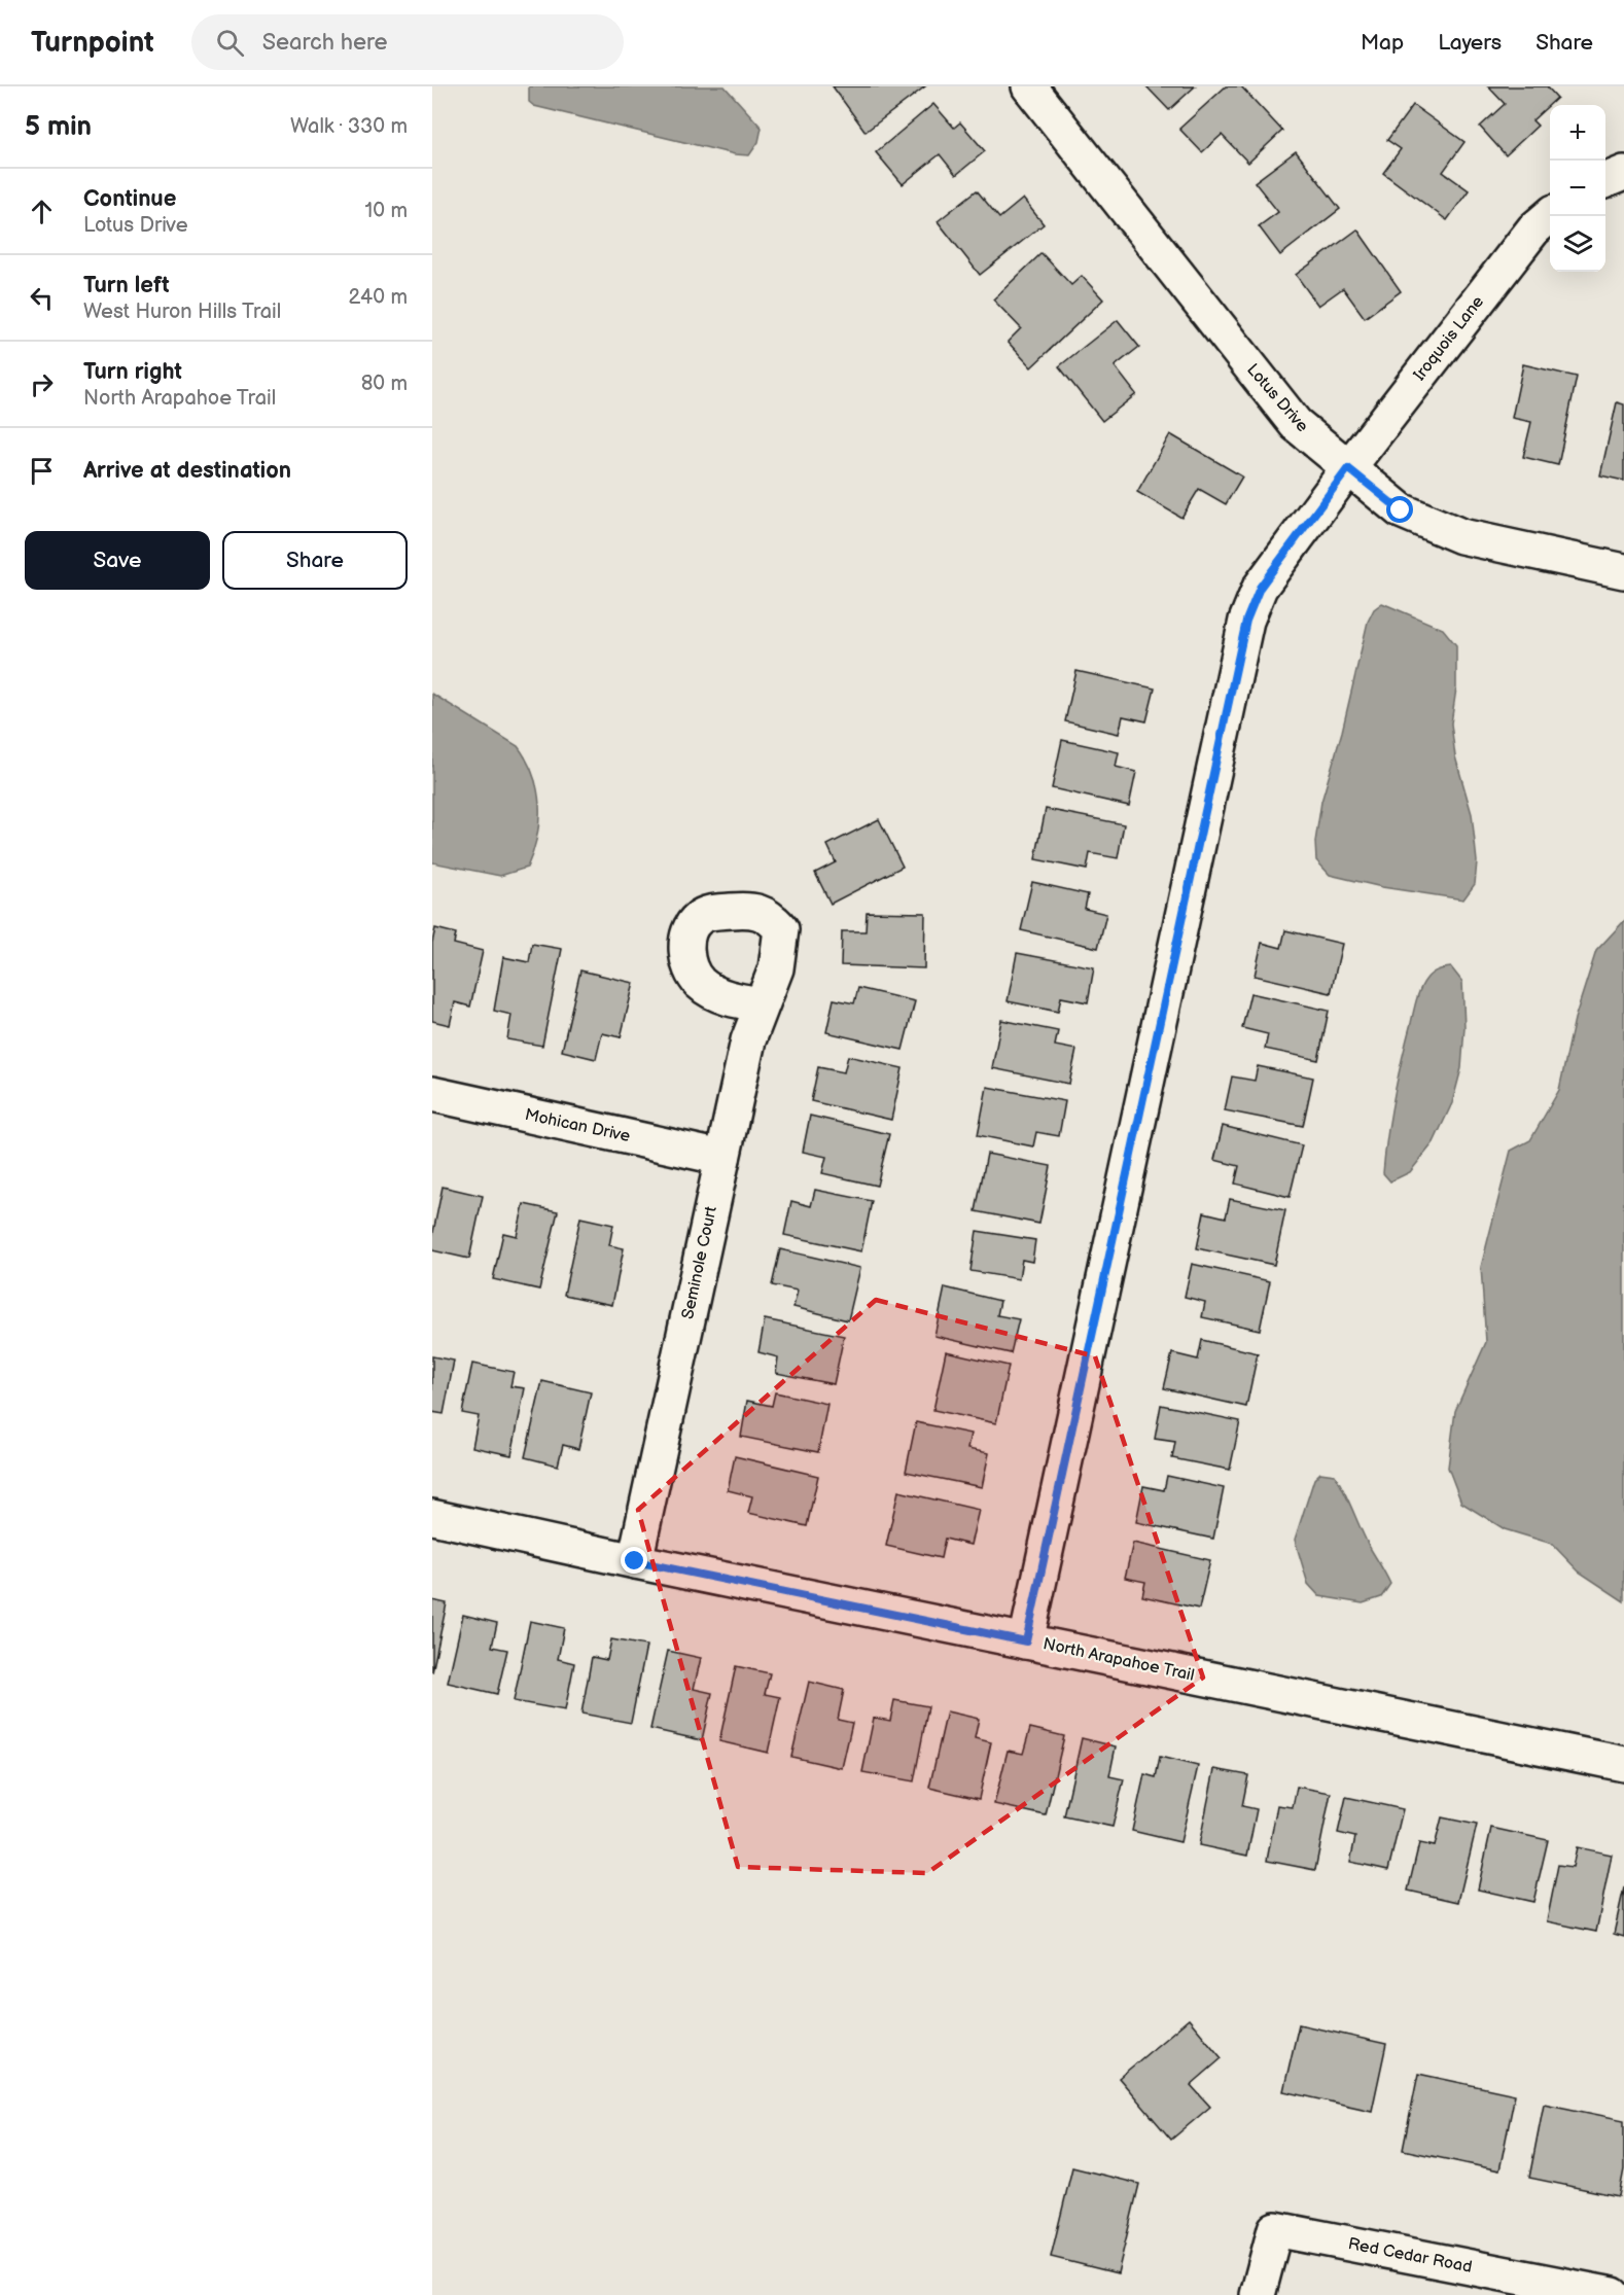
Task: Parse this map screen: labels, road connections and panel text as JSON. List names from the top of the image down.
{
  "streets": {
    "street": [
      "Iroquois Lane",
      "Lotus Drive",
      "Mohican Drive",
      "Seminole Court",
      "North Arapahoe Trail",
      "Red Cedar Road"
    ]
  },
  "crossings": [
    ["Iroquois Lane", "Lotus Drive"],
    ["Iroquois Lane", "North Arapahoe Trail"],
    ["Mohican Drive", "Seminole Court"],
    ["Seminole Court", "North Arapahoe Trail"]
  ],
  "page": {
    "header": "Turnpoint",
    "search": "Search here",
    "nav": ["Map", "Layers", "Share"],
    "heading": ["5 min", "Walk · 330 m"],
    "map_buttons": ["+", "−"],
    "list": [
      ["Continue", "Lotus Drive", "10 m"],
      ["Turn left", "West Huron Hills Trail", "240 m"],
      ["Turn right", "North Arapahoe Trail", "80 m"],
      "Arrive at destination"
    ],
    "buttons": ["Save", "Share"]
  }
}
